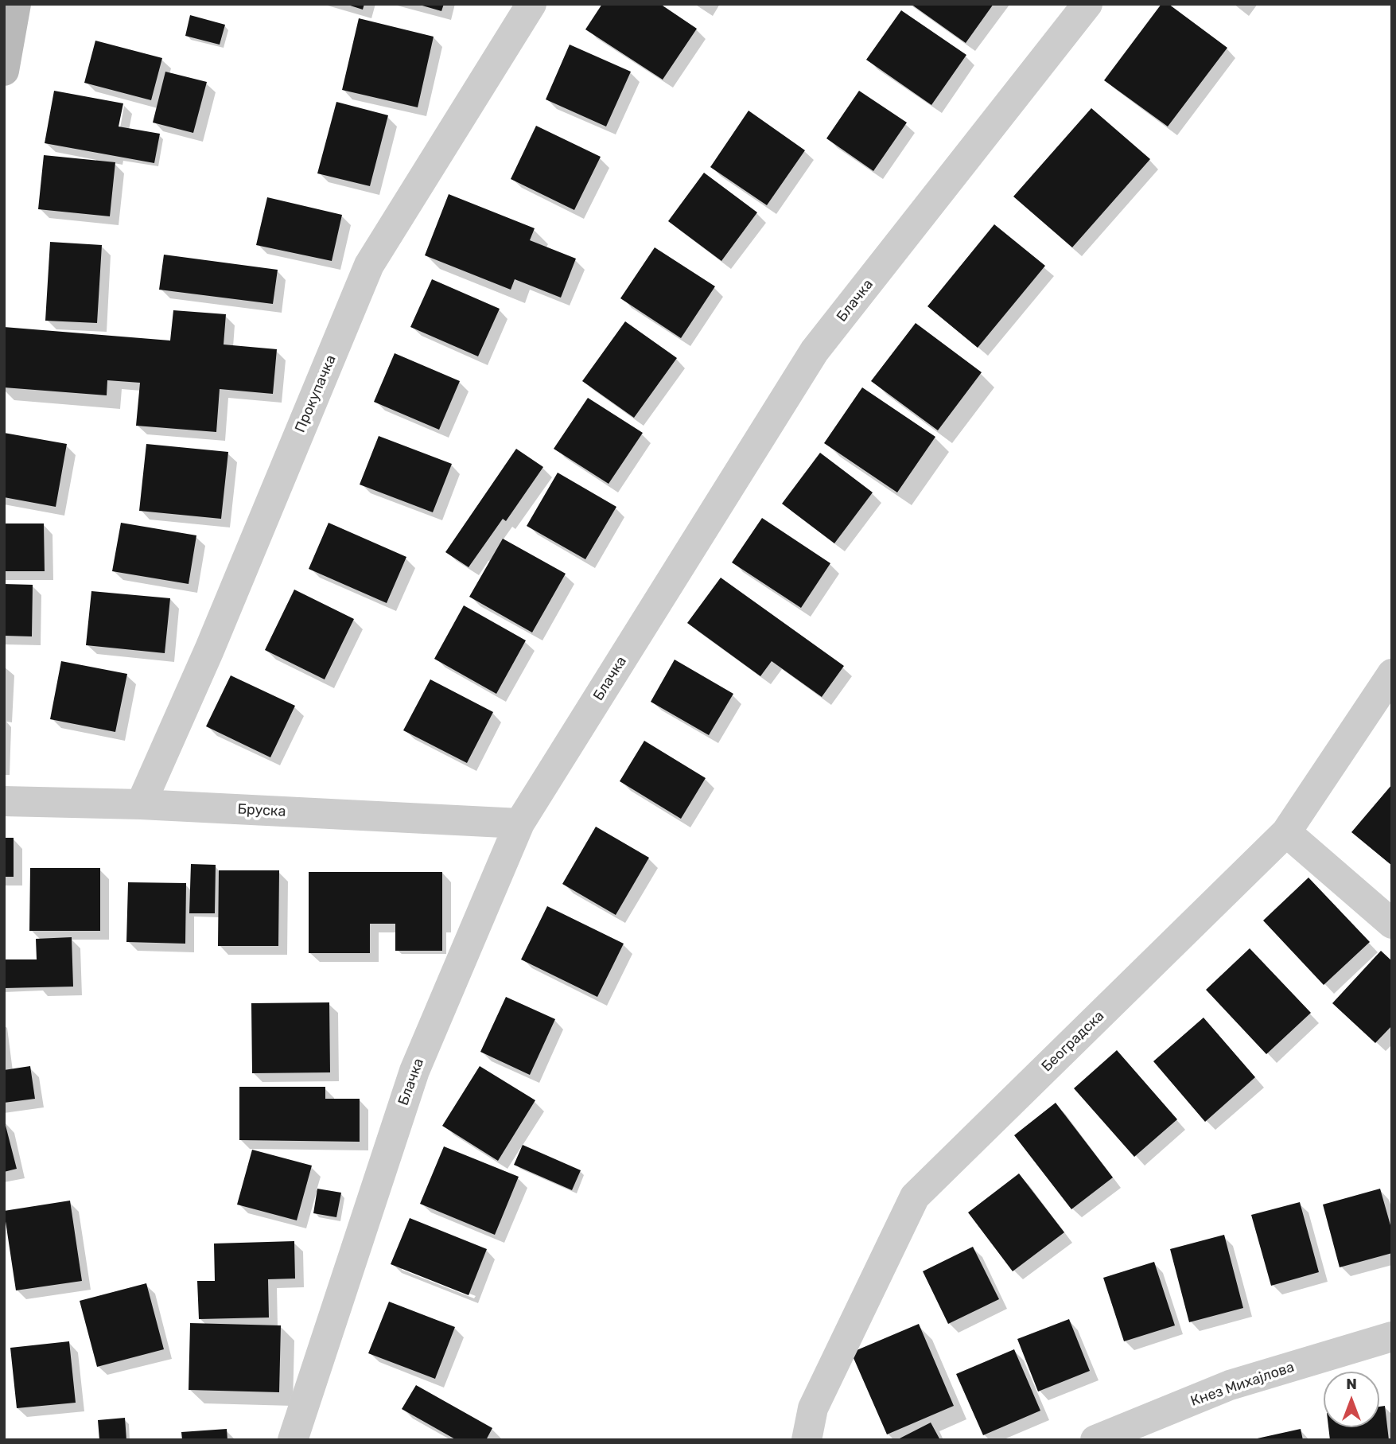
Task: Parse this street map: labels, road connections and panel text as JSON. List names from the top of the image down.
{
  "streets": {
    "street": [
      "Блачка",
      "Прокупачка",
      "Бруска",
      "Београдска",
      "Кнез Михајлова"
    ]
  },
  "crossings": [
    ["Блачка", "Бруска"],
    ["Прокупачка", "Бруска"]
  ],
  "north": "top"
}
